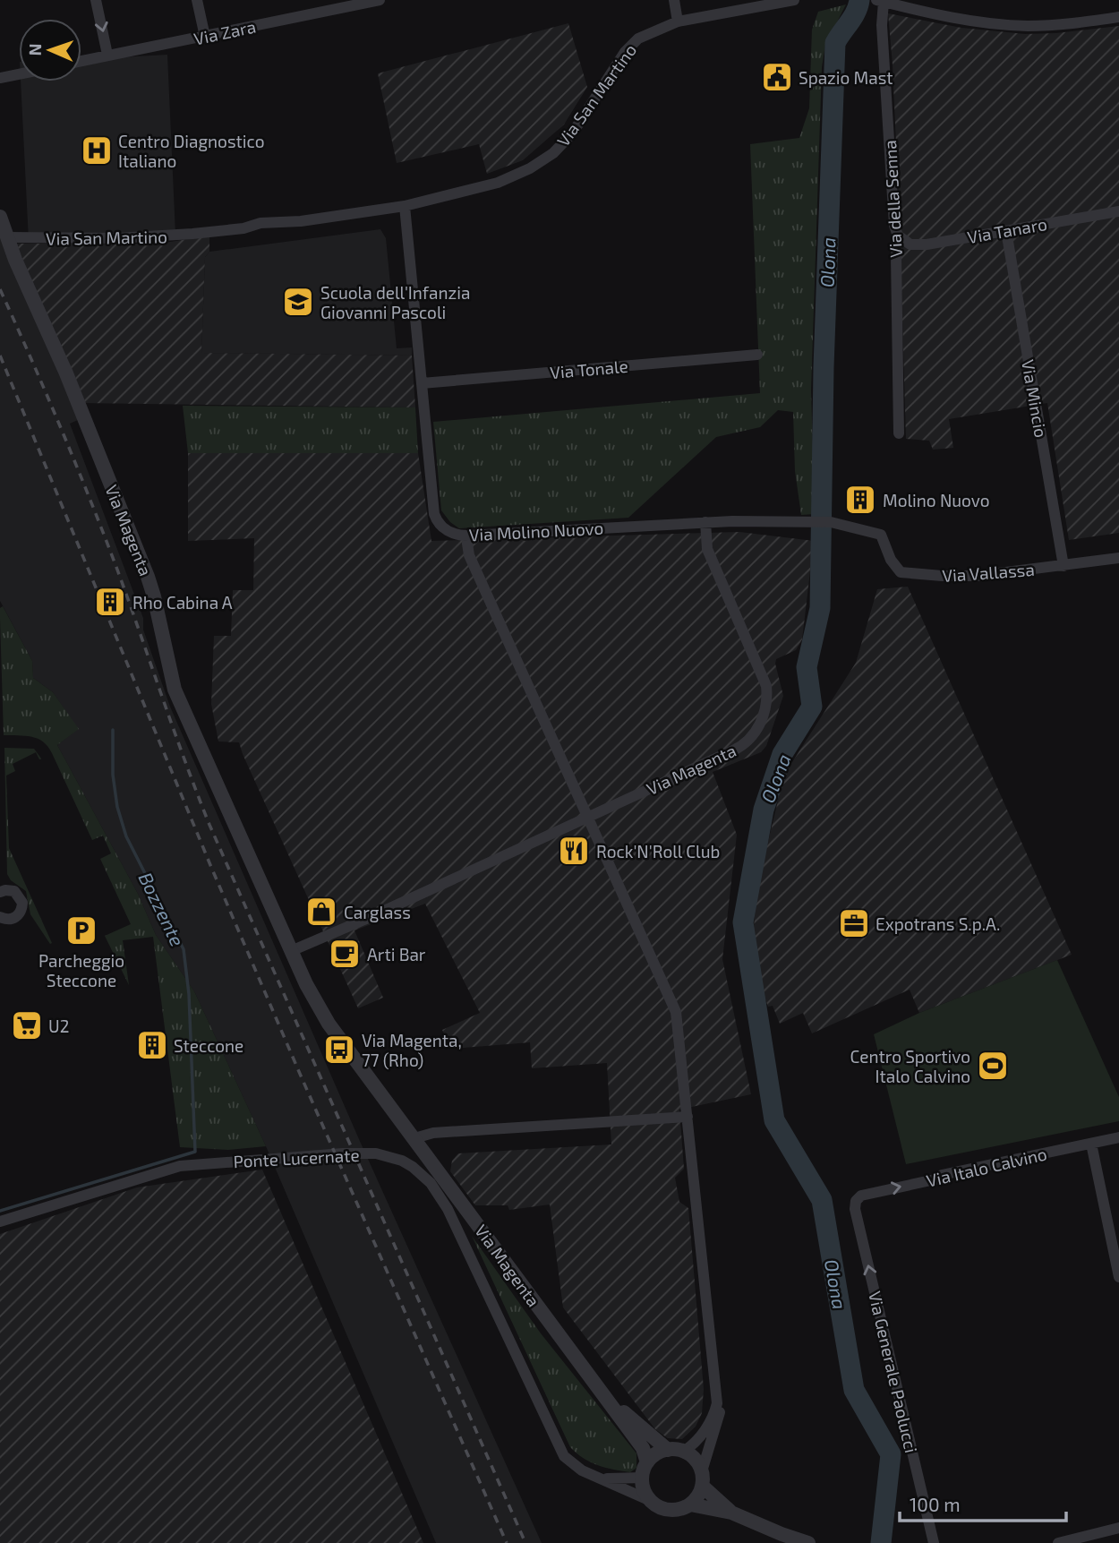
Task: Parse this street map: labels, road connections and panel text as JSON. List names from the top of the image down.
{
  "streets": {
    "street": [
      "Via Zara",
      "Via San Martino",
      "Via della Senna",
      "Via Tanaro",
      "Via Tonale",
      "Via Mincio",
      "Via Magenta",
      "Via Molino Nuovo",
      "Via Vallassa",
      "Ponte Lucernate",
      "Via Italo Calvino",
      "Via Generale Paolucci"
    ]
  },
  "crossings": [
    ["Via San Martino", "Via Magenta"],
    ["Via San Martino", "Via Molino Nuovo"],
    ["Via della Senna", "Via Tanaro"],
    ["Via Tanaro", "Via Mincio"],
    ["Via Tonale", "Via Molino Nuovo"],
    ["Via Mincio", "Via Vallassa"],
    ["Via Magenta", "Via Molino Nuovo"],
    ["Via Magenta", "Ponte Lucernate"],
    ["Via Molino Nuovo", "Via Vallassa"],
    ["Via Italo Calvino", "Via Generale Paolucci"]
  ],
  "one_way": ["Via Italo Calvino", "Via Generale Paolucci"],
  "water": ["Olona", "Bozzente"],
  "places": {
    "public building": ["Spazio Mast"],
    "hospital": ["Centro Diagnostico Italiano"],
    "school or university": ["Scuola dell'Infanzia Giovanni Pascoli"],
    "building": ["Molino Nuovo", "Rho Cabina A", "Steccone"],
    "restaurant": ["Rock'N'Roll Club"],
    "shop": ["Carglass"],
    "office": ["Expotrans S.p.A."],
    "parking": ["Parcheggio Steccone"],
    "cafe": ["Arti Bar"],
    "supermarket": ["U2"],
    "bus stop": ["Via Magenta, 77 (Rho)"],
    "sports": ["Centro Sportivo Italo Calvino"]
  },
  "scale_bar": "100 m",
  "north": "left"
}
